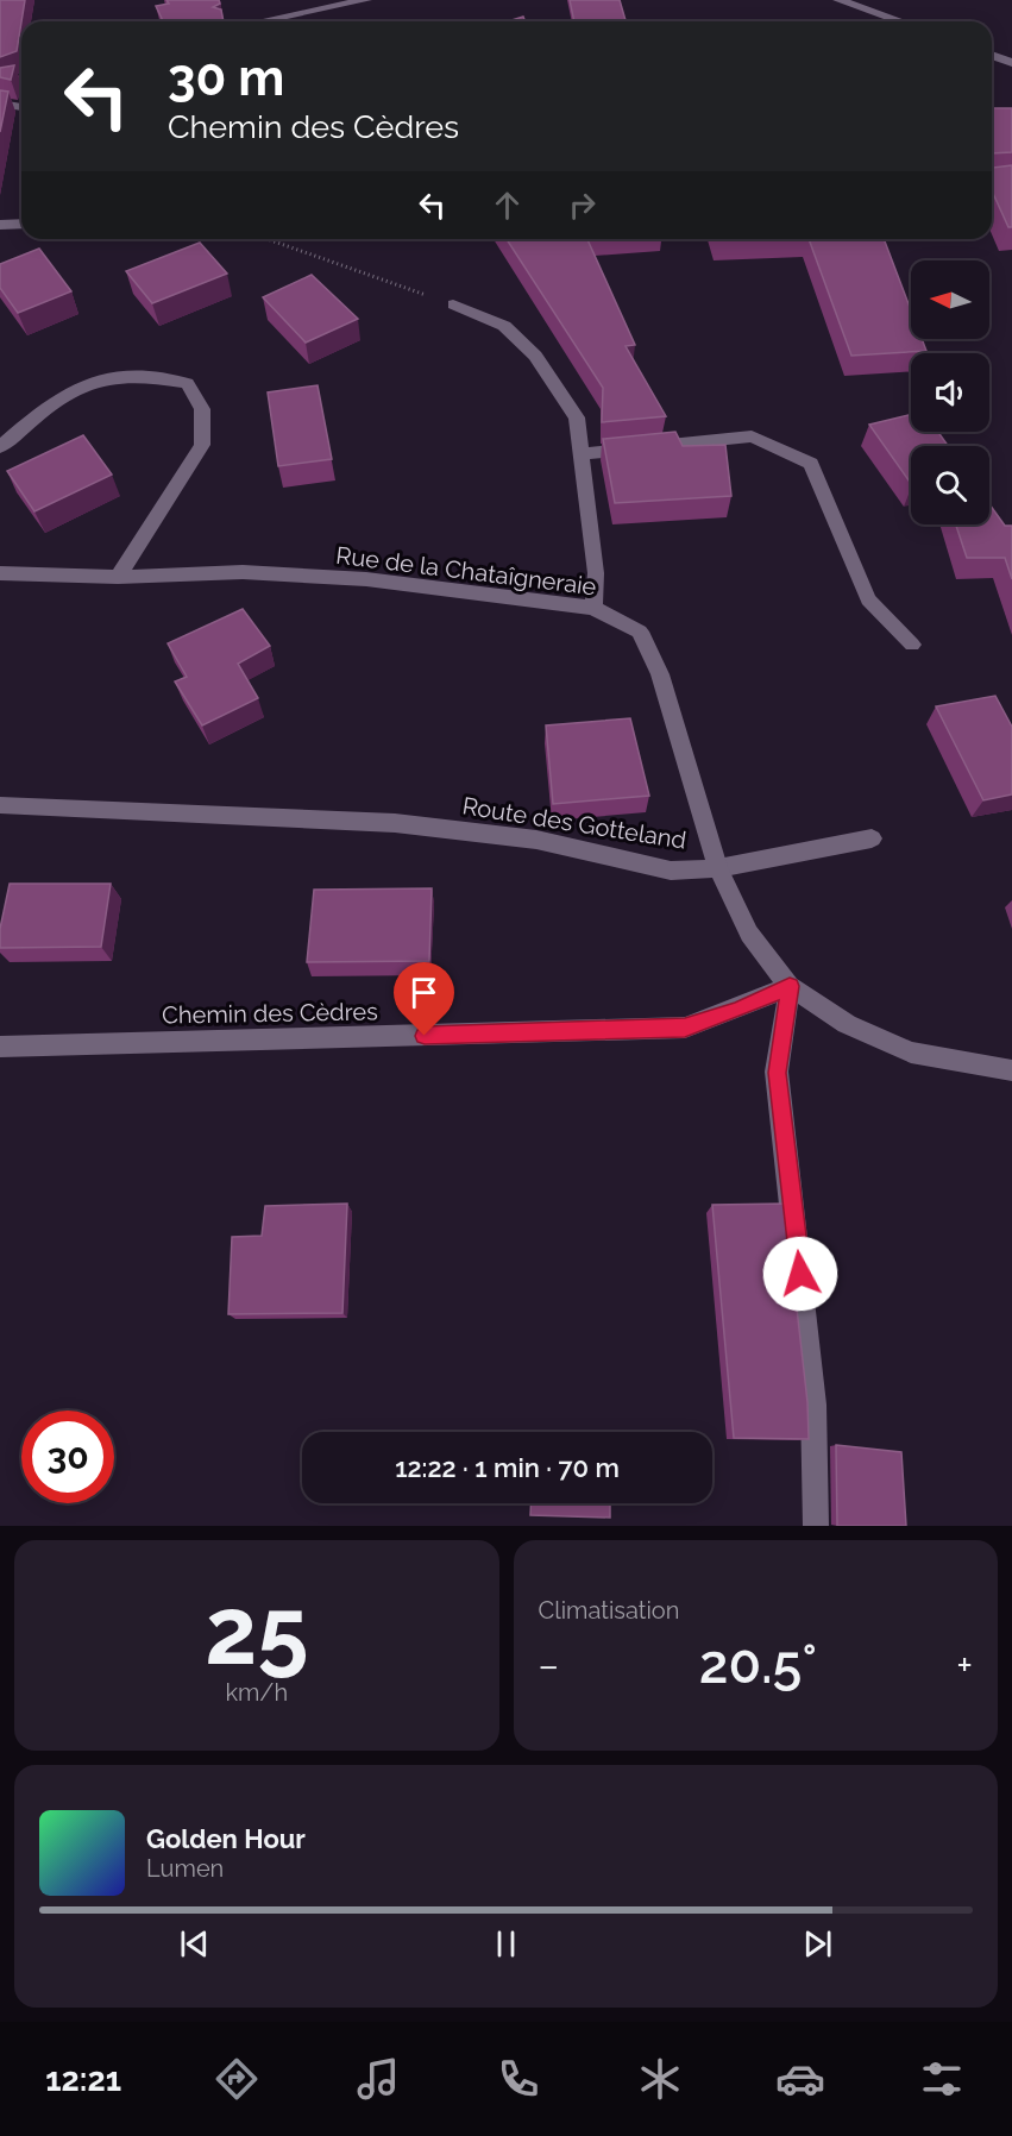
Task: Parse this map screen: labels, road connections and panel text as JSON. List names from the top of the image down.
{
  "streets": {
    "street": ["Rue de la Chataîgneraie", "Route des Gotteland", "Chemin des Cèdres"]
  },
  "crossings": [
    ["Rue de la Chataîgneraie", "Route des Gotteland"]
  ],
  "north": "left",
  "page": {
    "turn": ["30 m", "Chemin des Cèdres"],
    "limit": "30",
    "trip": "12:22 · 1 min · 70 m",
    "tile": [
      ["25", "km/h"],
      "Climatisation"
    ],
    "heat": ["−", "20.5°", "+"],
    "song": ["Golden Hour", "Lumen"],
    "tabs": "12:21"
  }
}
